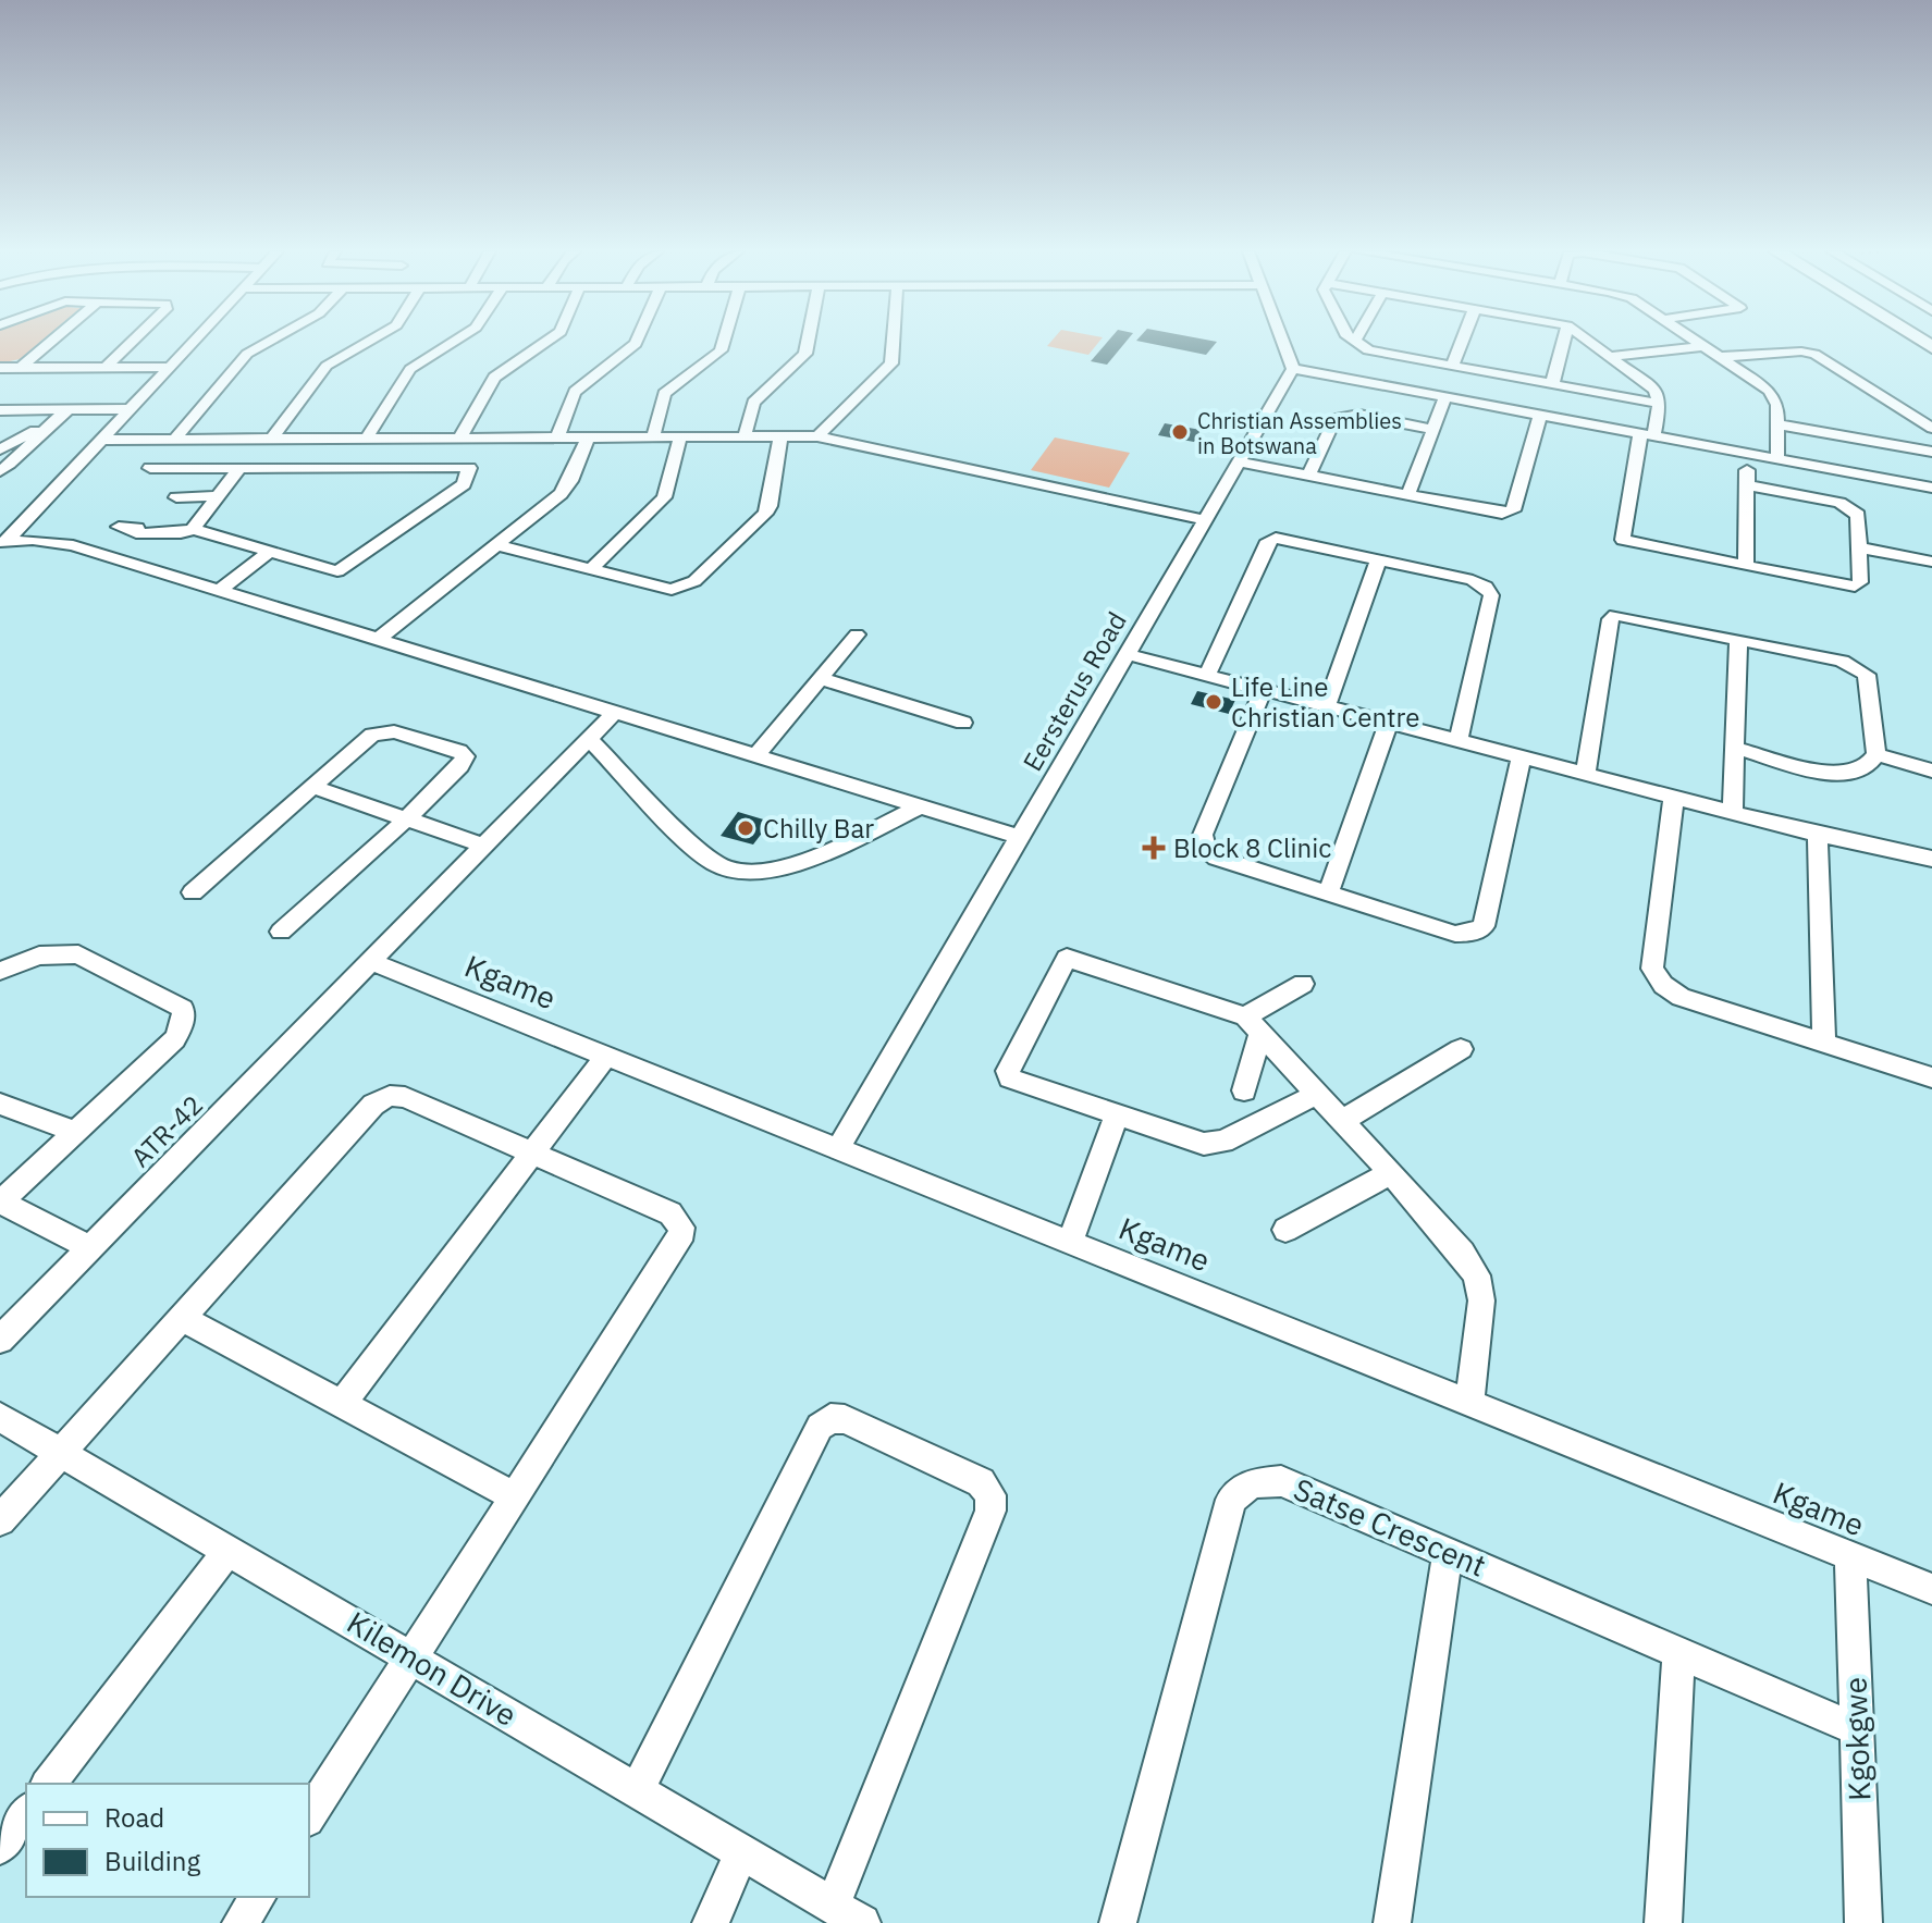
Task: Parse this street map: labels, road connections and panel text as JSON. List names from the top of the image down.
{
  "streets": {
    "street": [
      "Eersterus Road",
      "Kgame",
      "ATR-42",
      "Satse Crescent",
      "Kilemon Drive",
      "Kgokgwe"
    ]
  },
  "crossings": [
    ["Eersterus Road", "Kgame"],
    ["Kgame", "ATR-42"],
    ["Kgame", "Kgokgwe"],
    ["Satse Crescent", "Kgokgwe"]
  ],
  "places": {
    "other": ["Christian Assemblies in Botswana", "Life Line Christian Centre", "Chilly Bar"],
    "health": ["Block 8 Clinic"]
  },
  "legend": ["Road", "Building"]
}
